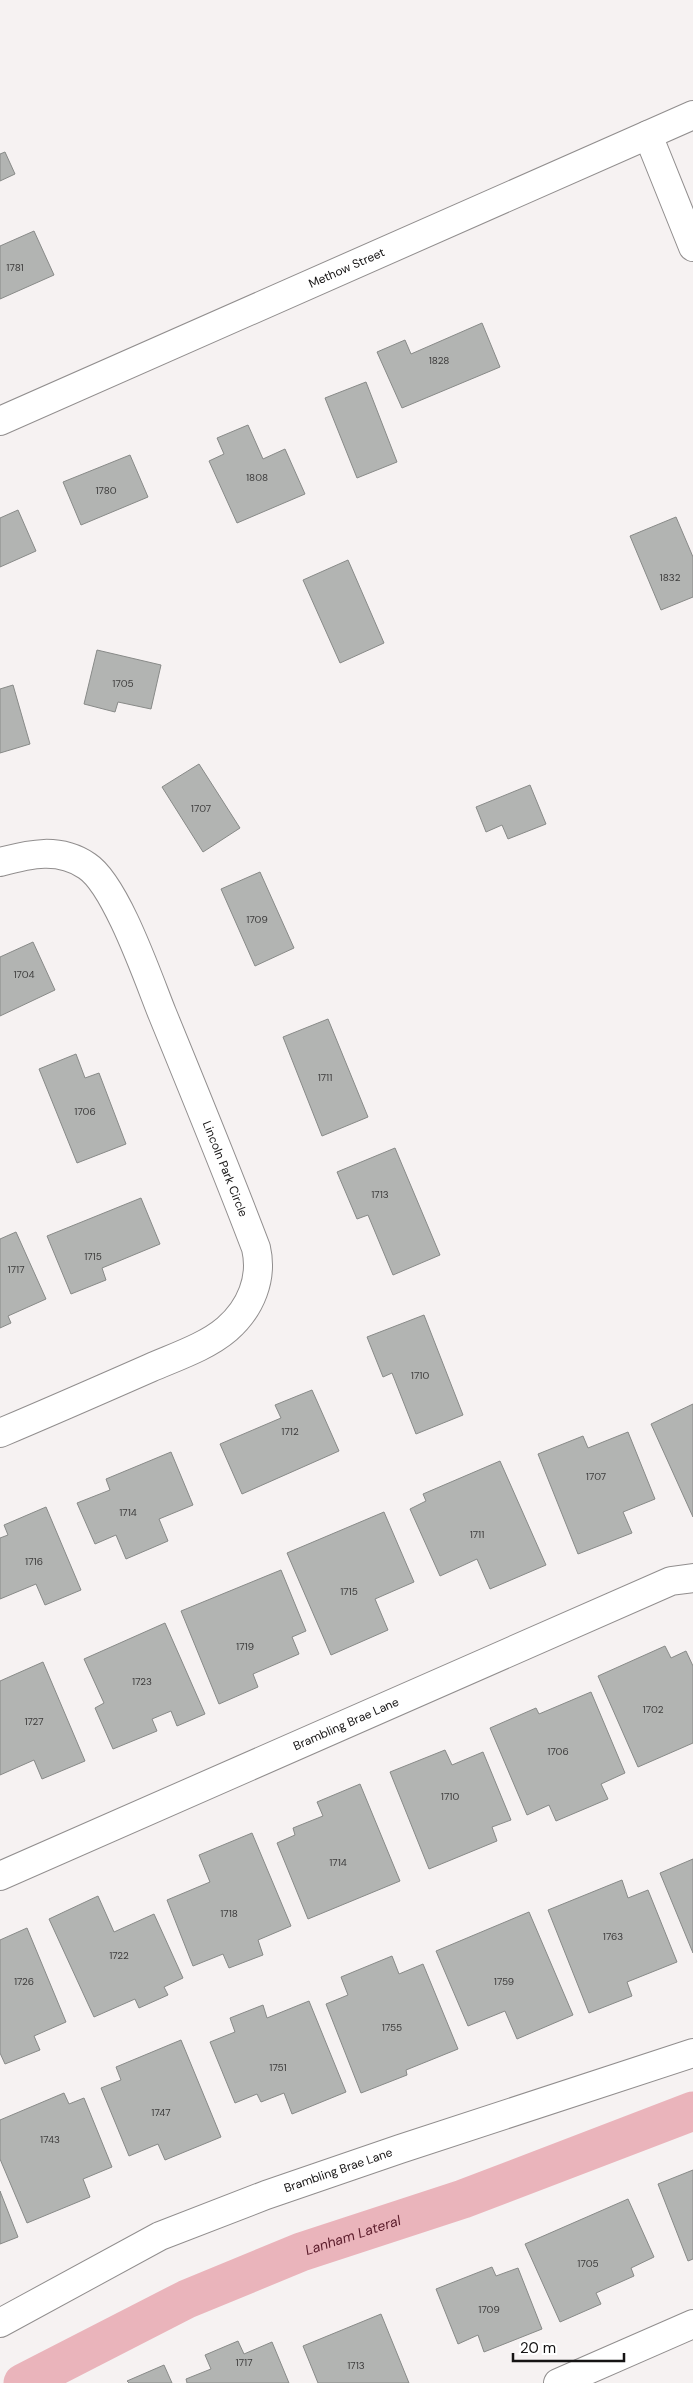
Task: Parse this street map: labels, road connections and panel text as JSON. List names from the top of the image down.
{
  "streets": {
    "street": ["Methow Street", "Lincoln Park Circle", "Brambling Brae Lane"]
  },
  "water": ["Lanham Lateral"],
  "house_numbers": [
    "1781",
    "1828",
    "1808",
    "1780",
    "1832",
    "1705",
    "1707",
    "1709",
    "1704",
    "1711",
    "1706",
    "1713",
    "1715",
    "1717",
    "1710",
    "1712",
    "1707",
    "1714",
    "1711",
    "1716",
    "1715",
    "1719",
    "1723",
    "1702",
    "1727",
    "1706",
    "1710",
    "1714",
    "1718",
    "1763",
    "1722",
    "1726",
    "1759",
    "1755",
    "1751",
    "1747",
    "1743",
    "1705",
    "1709",
    "1717",
    "1713"
  ],
  "scale_bar": "20 m"
}
